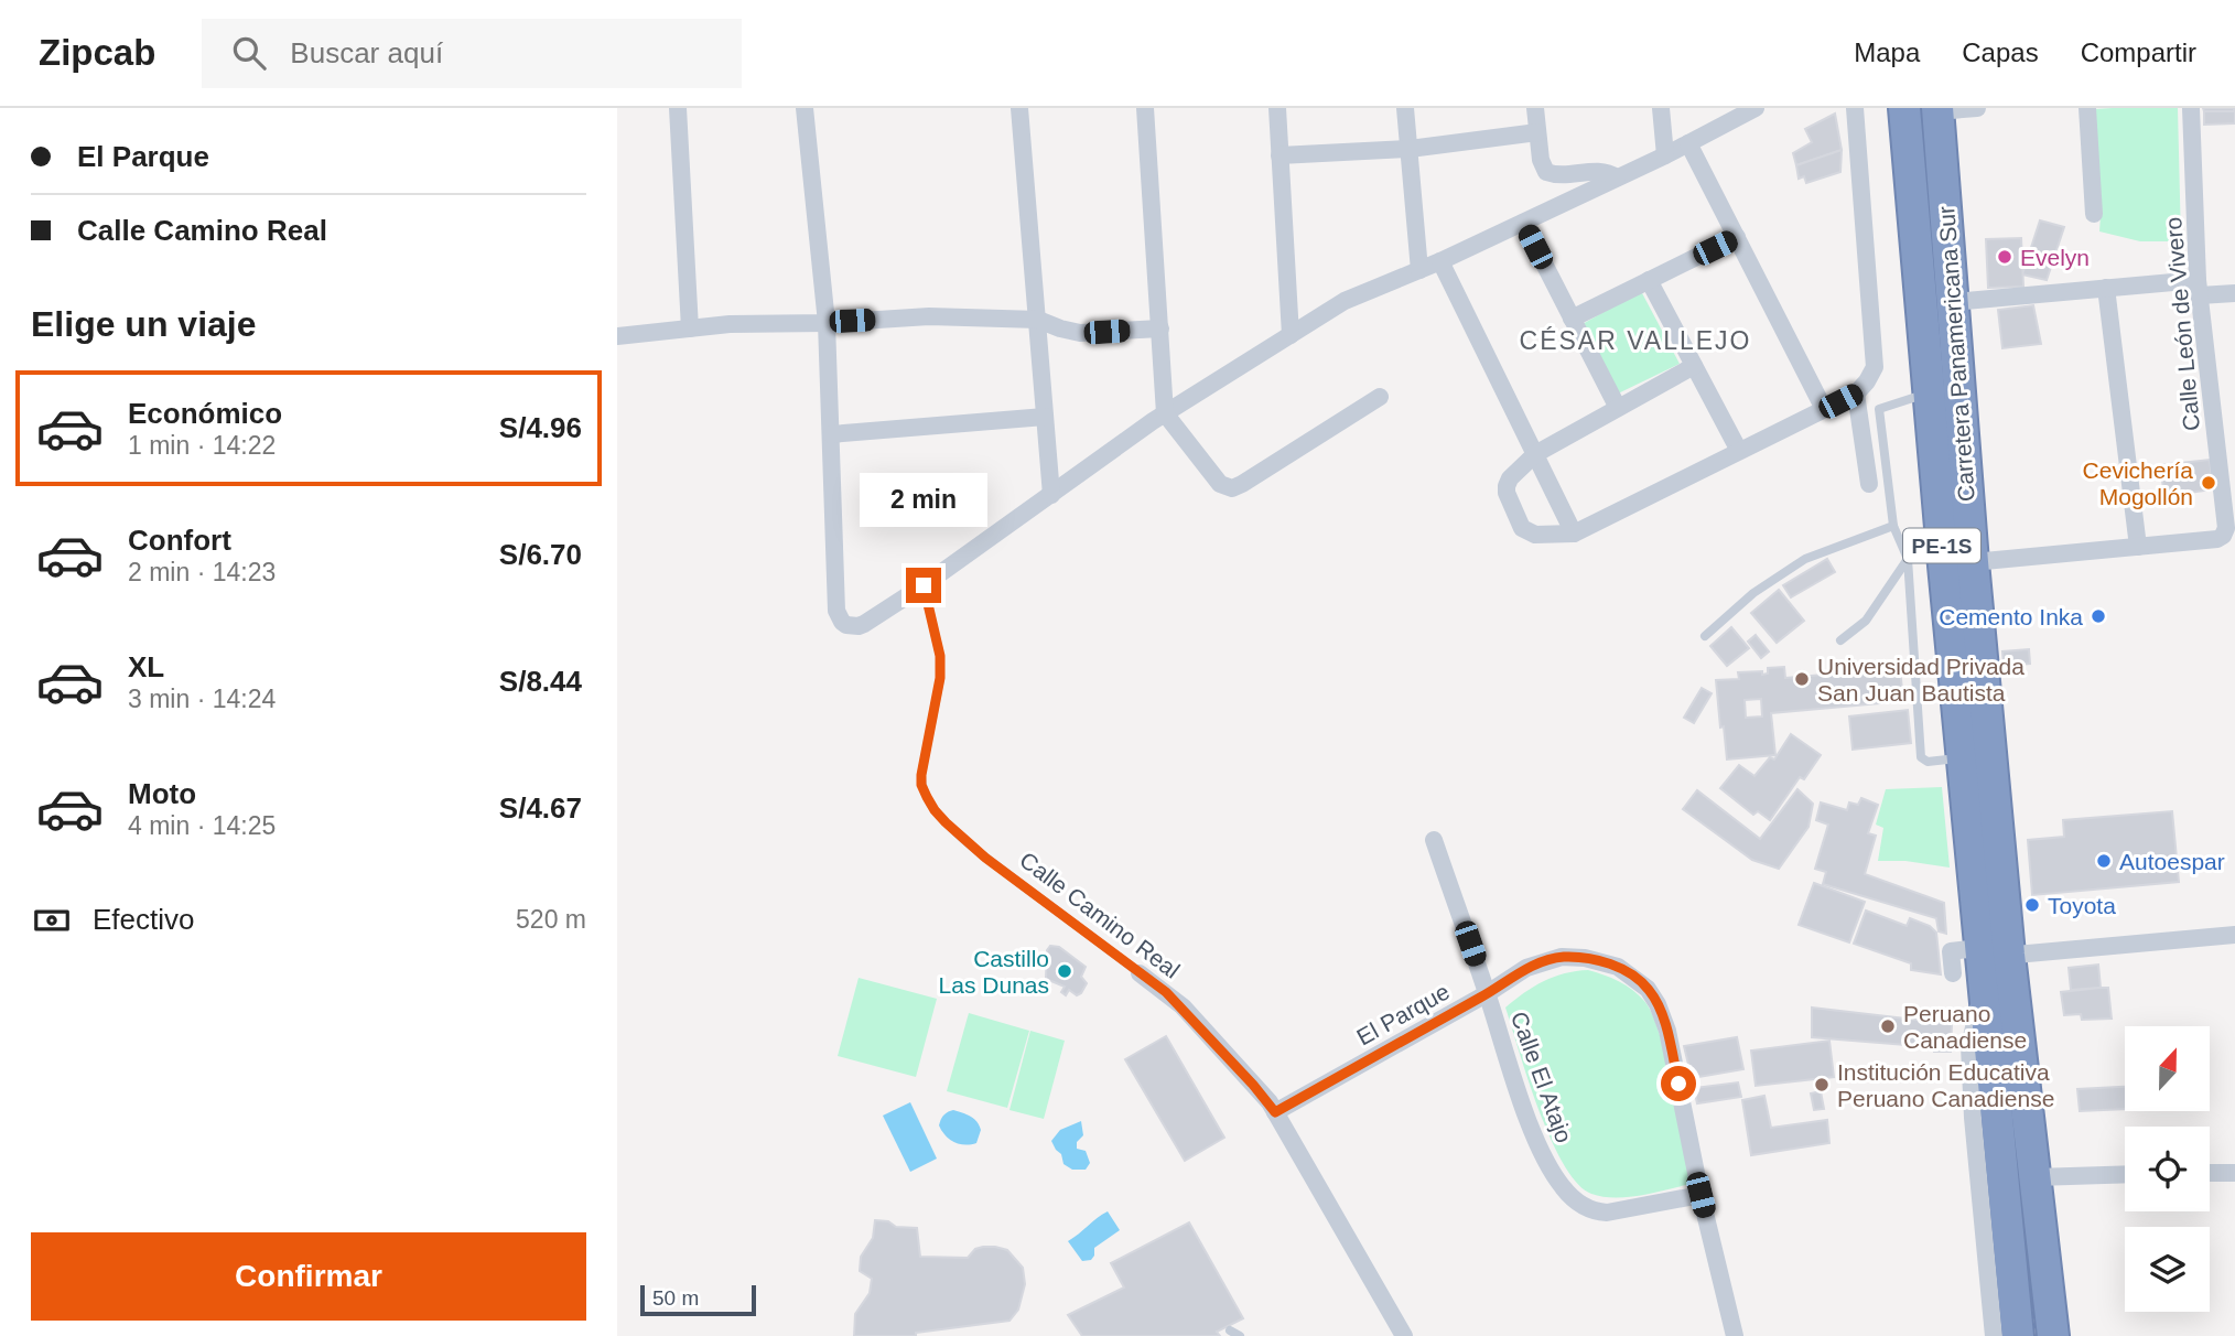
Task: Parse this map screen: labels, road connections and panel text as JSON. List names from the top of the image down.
{
  "streets": {
    "highway": ["Carretera Panamericana Sur", "PE-1S"],
    "street": [
      "Calle León de Vivero",
      "Calle Camino Real",
      "El Parque",
      "Calle El Atajo"
    ]
  },
  "crossings": [
    ["Calle Camino Real", "El Parque"],
    ["El Parque", "Calle El Atajo"]
  ],
  "districts": ["CÉSAR VALLEJO"],
  "places": [
    "Evelyn",
    "Cevichería Mogollón",
    "Cemento Inka",
    "Universidad Privada San Juan Bautista",
    "Autoespar",
    "Toyota",
    "Castillo Las Dunas",
    "Peruano Canadiense",
    "Institución Educativa Peruano Canadiense"
  ],
  "scale_bar": "50 m",
  "north": "top",
  "page": {
    "header": "Zipcab",
    "search": "Buscar aquí",
    "nav": ["Mapa", "Capas", "Compartir"],
    "banner": ["El Parque", "Calle Camino Real"],
    "heading": "Elige un viaje",
    "list": [
      {
        "name": "Económico",
        "note": "1 min · 14:22",
        "value": "S/4.96"
      },
      {
        "name": "Confort",
        "note": "2 min · 14:23",
        "value": "S/6.70"
      },
      {
        "name": "XL",
        "note": "3 min · 14:24",
        "value": "S/8.44"
      },
      {
        "name": "Moto",
        "note": "4 min · 14:25",
        "value": "S/4.67"
      }
    ],
    "bubble": "2 min",
    "pay": ["Efectivo", "520 m"],
    "buttons": "Confirmar",
    "scale": "50 m"
  }
}
